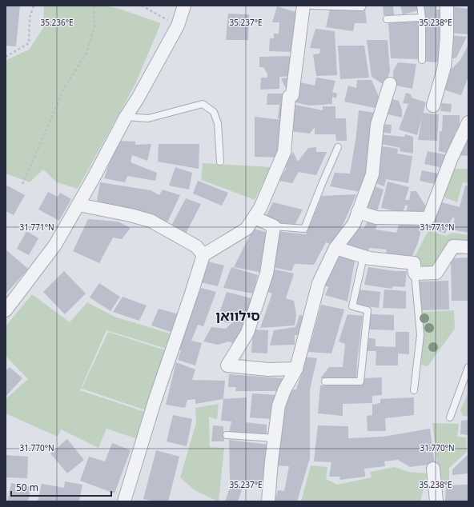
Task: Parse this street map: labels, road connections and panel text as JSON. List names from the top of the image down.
{
  "districts": ["סילוואן"],
  "scale_bar": "50 m",
  "coordinates": [
    "35.236°E",
    "35.237°E",
    "35.238°E",
    "31.771°N",
    "31.770°N"
  ]
}
